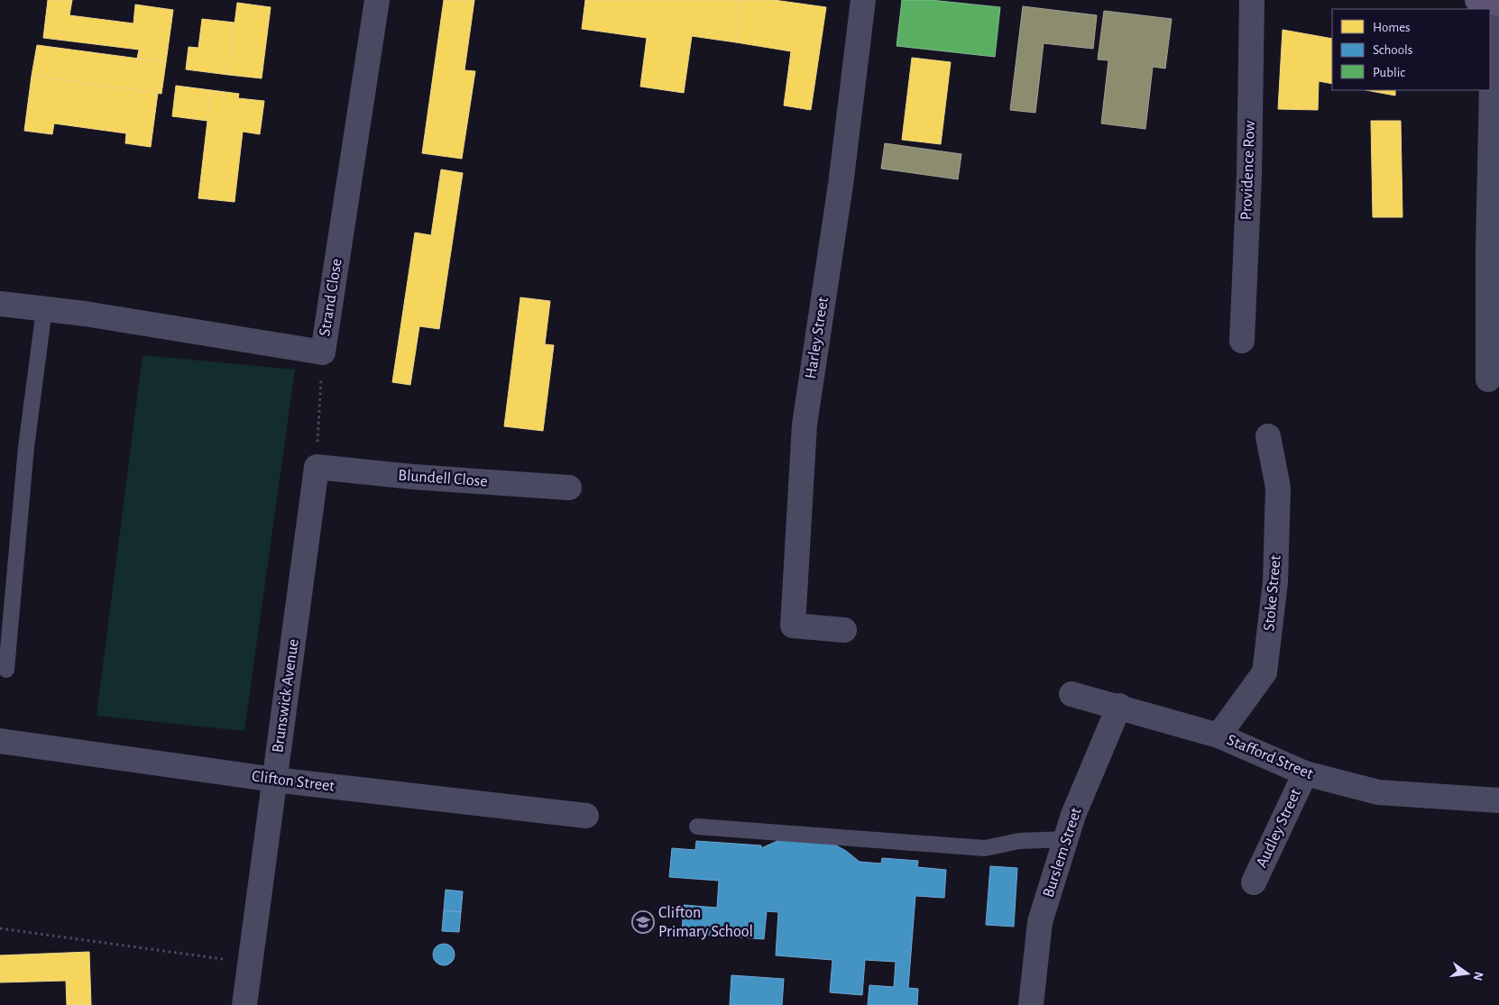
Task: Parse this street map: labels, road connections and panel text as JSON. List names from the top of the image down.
{
  "streets": {
    "street": [
      "Providence Row",
      "Strand Close",
      "Harley Street",
      "Blundell Close",
      "Stoke Street",
      "Brunswick Avenue",
      "Stafford Street",
      "Clifton Street",
      "Audley Street",
      "Burslem Street"
    ]
  },
  "crossings": [
    ["Blundell Close", "Brunswick Avenue"],
    ["Stoke Street", "Stafford Street"],
    ["Brunswick Avenue", "Clifton Street"],
    ["Stafford Street", "Audley Street"],
    ["Stafford Street", "Burslem Street"]
  ],
  "places": {
    "school or university": ["Clifton Primary School"]
  },
  "legend": ["Homes", "Schools", "Public"],
  "north": "right"
}
